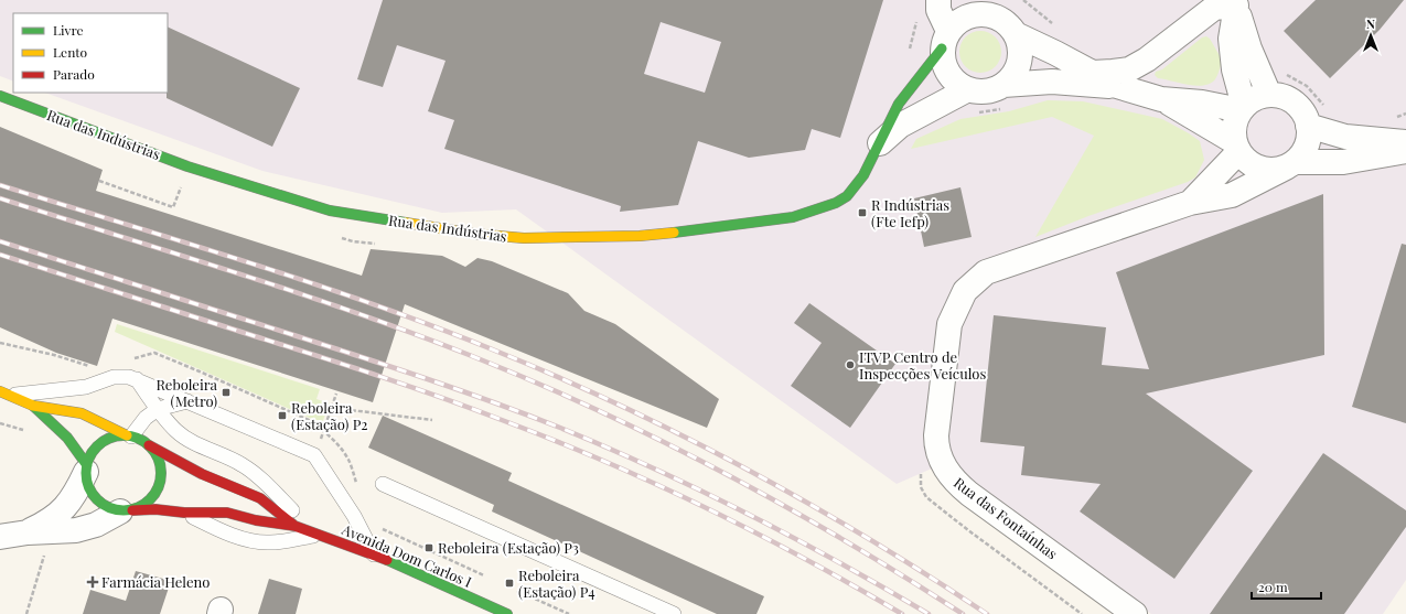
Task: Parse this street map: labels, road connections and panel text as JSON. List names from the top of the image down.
{
  "streets": {
    "street": ["Rua das Indústrias", "Rua das Fontaínhas", "Avenida Dom Carlos I"]
  },
  "places": {
    "transit": [
      "R Indústrias (Fte Iefp)",
      "Reboleira (Metro)",
      "Reboleira (Estação) P2",
      "Reboleira (Estação) P3",
      "Reboleira (Estação) P4"
    ],
    "other": ["ITVP Centro de Inspecções Veículos"],
    "health": ["Farmácia Heleno"]
  },
  "legend": ["Livre", "Lento", "Parado"],
  "scale_bar": "20 m",
  "north": "top"
}
